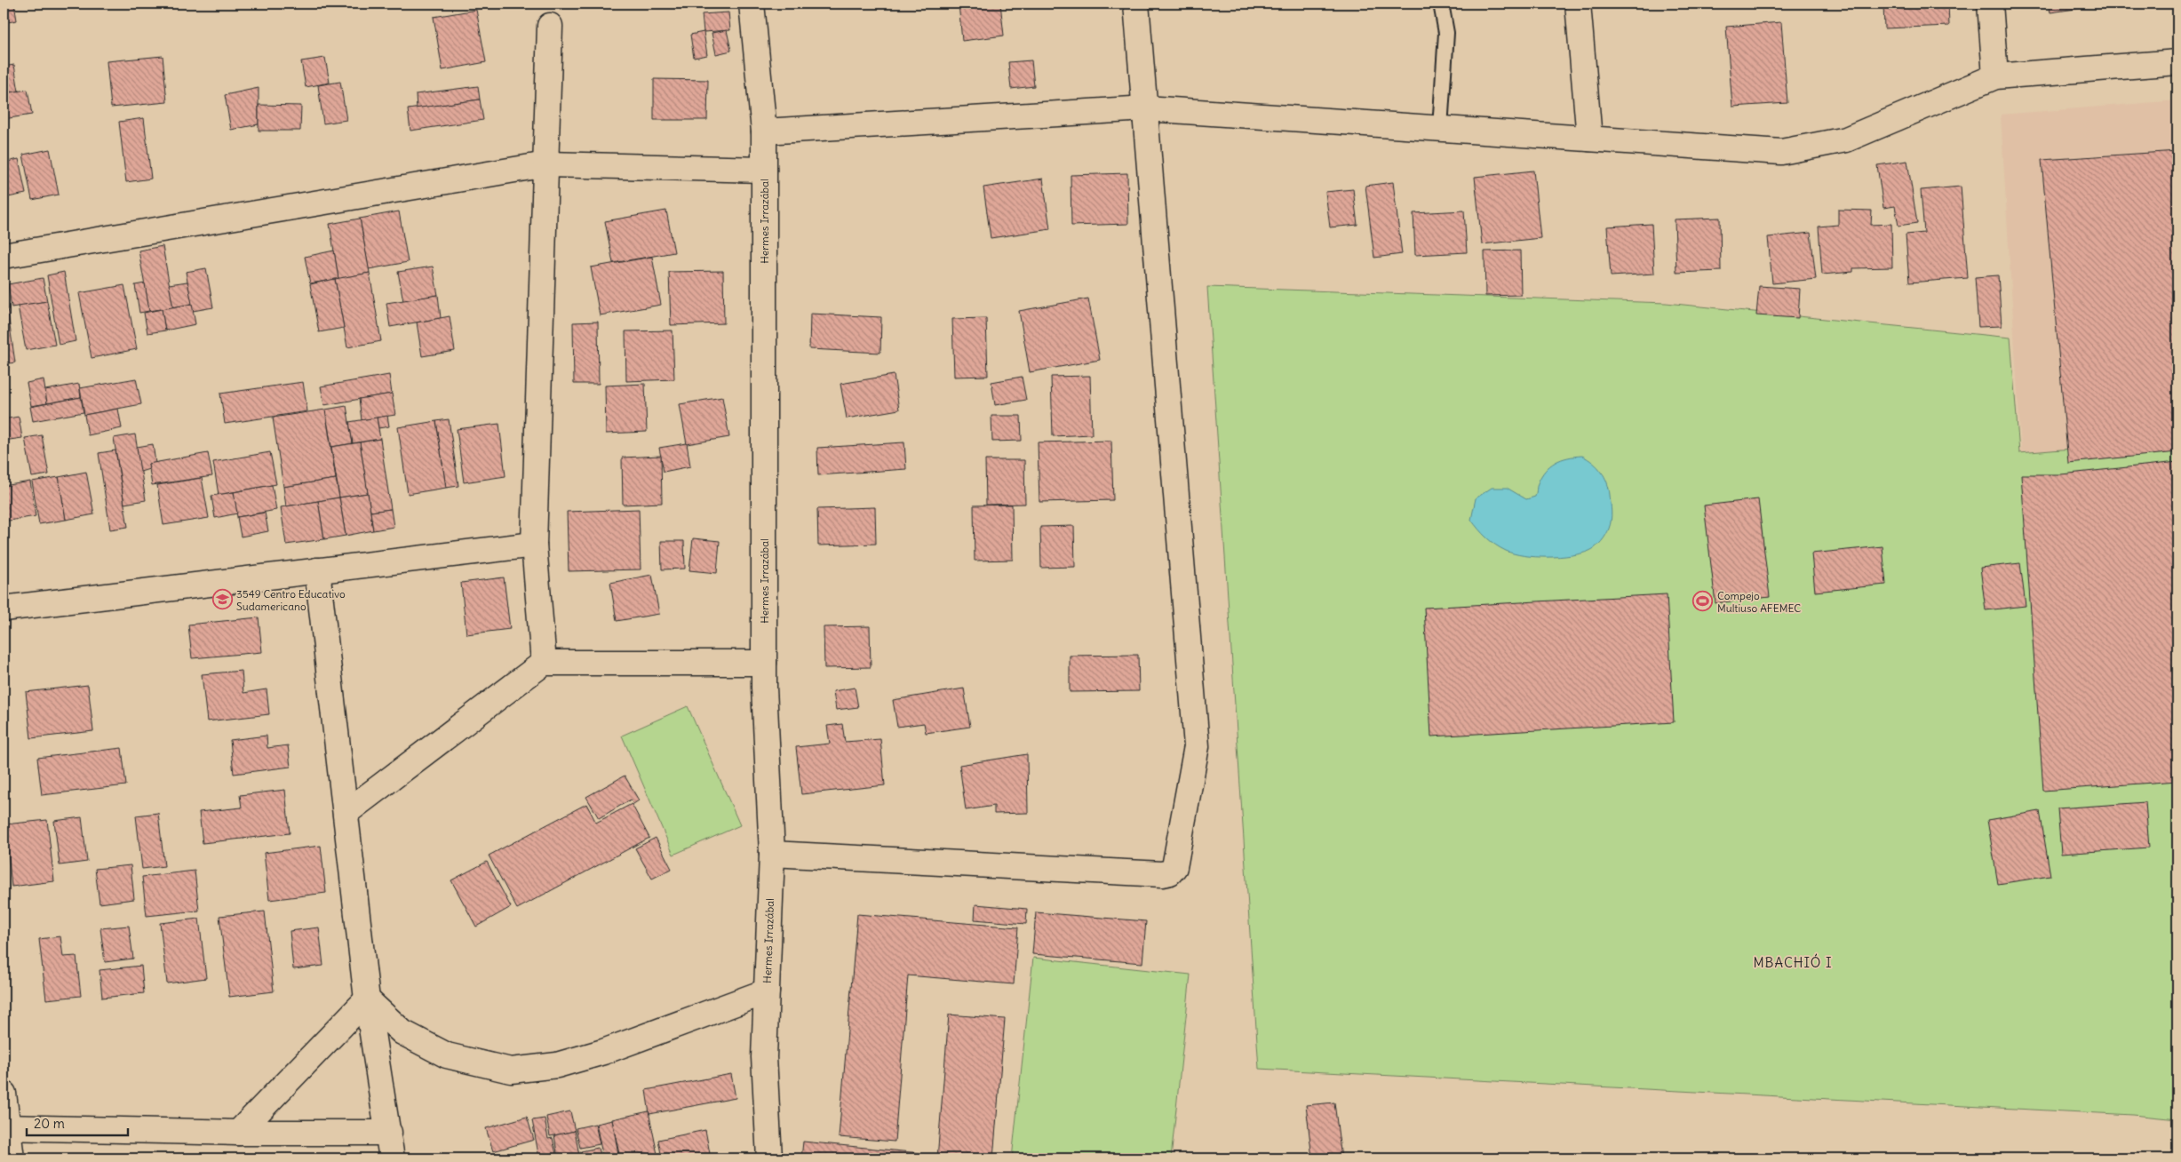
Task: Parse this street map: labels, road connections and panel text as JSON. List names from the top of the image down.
{
  "streets": {
    "street": ["Hermes Irrazábal"]
  },
  "districts": ["MBACHIÓ I"],
  "places": {
    "school or university": ["3549 Centro Educativo Sudamericano"],
    "sports": ["Compejo Multiuso AFEMEC"]
  },
  "scale_bar": "20 m"
}
